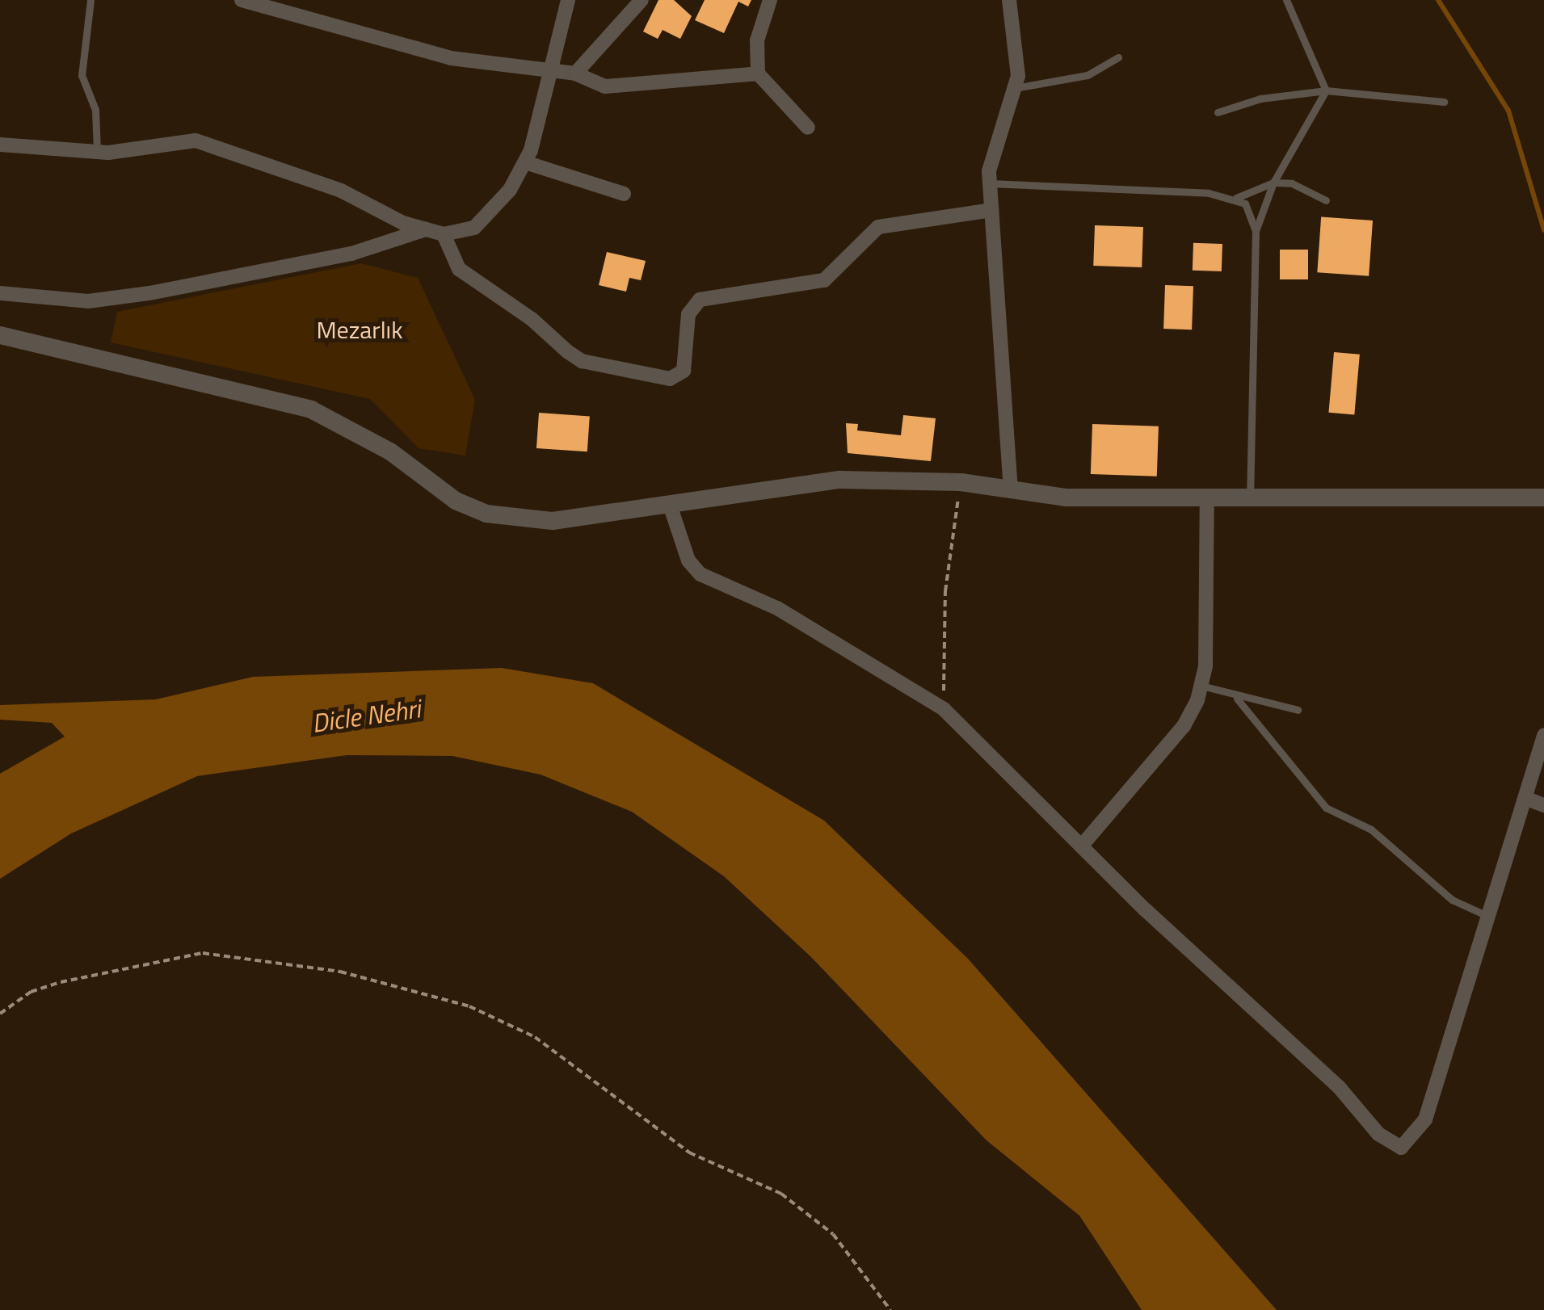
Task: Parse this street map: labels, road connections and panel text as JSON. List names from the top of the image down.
{
  "water": ["Dicle Nehri"],
  "parks": ["Mezarlık"]
}
